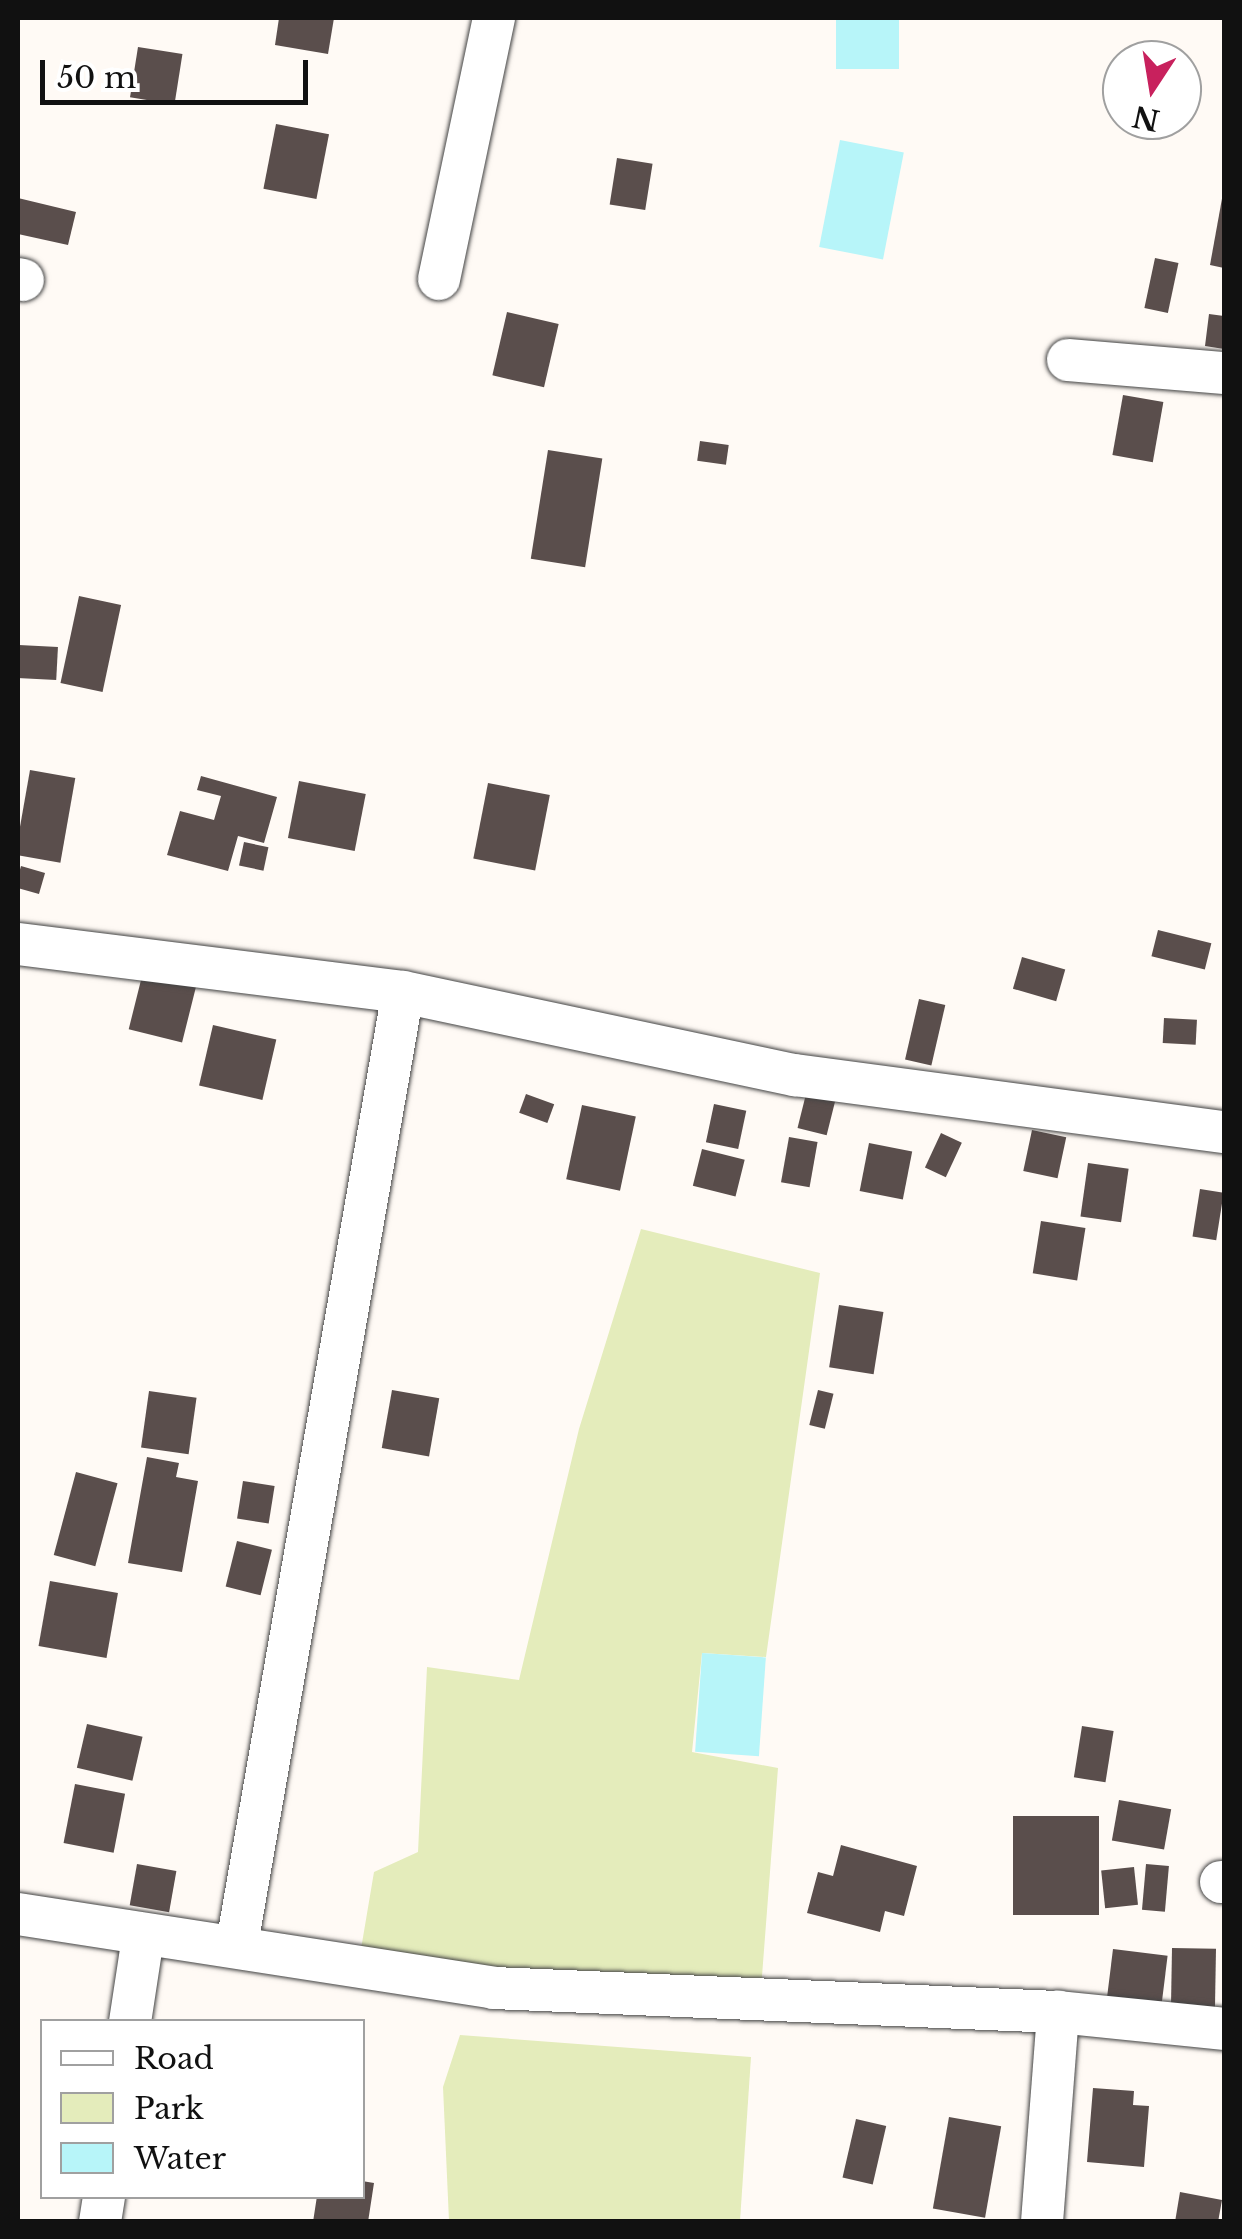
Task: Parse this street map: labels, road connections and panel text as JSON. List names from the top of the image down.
{
  "legend": ["Road", "Park", "Water"],
  "scale_bar": "50 m",
  "north": "bottom"
}
